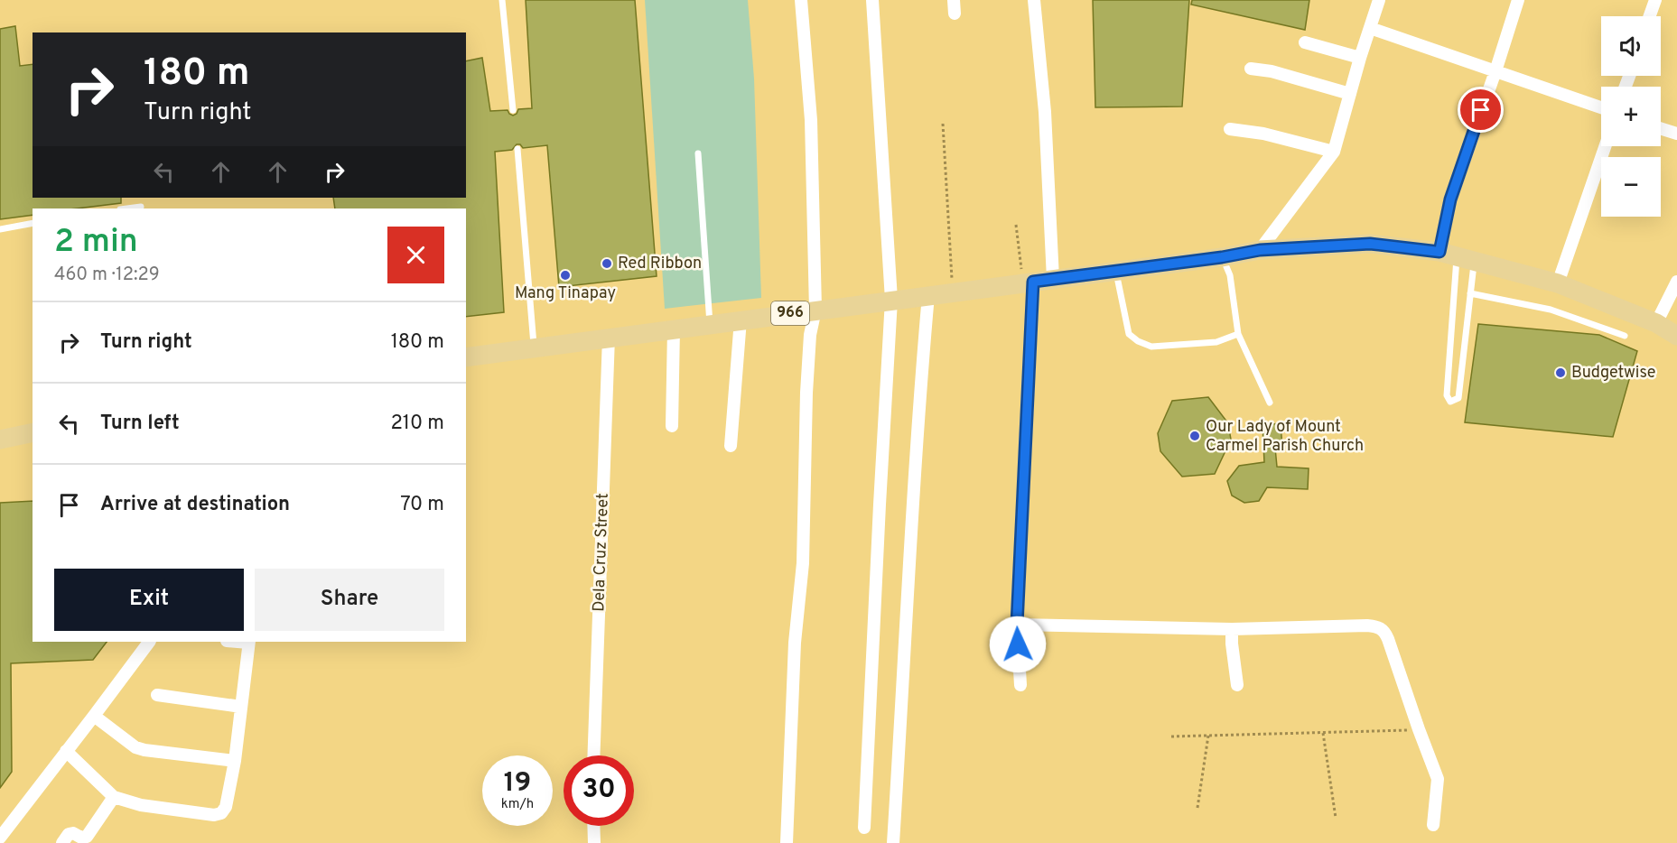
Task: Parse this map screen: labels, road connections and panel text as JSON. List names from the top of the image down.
{
  "streets": {
    "main road": ["966"],
    "street": ["Dela Cruz Street"]
  },
  "crossings": [
    ["966", "Dela Cruz Street"]
  ],
  "places": [
    "Red Ribbon",
    "Mang Tinapay",
    "Budgetwise",
    "Our Lady of Mount Carmel Parish Church"
  ],
  "page": {
    "map_buttons": ["+", "−"],
    "turn": ["180 m", "Turn right"],
    "heading": ["2 min", "460 m · 12:29"],
    "list": [
      {
        "name": "Turn right",
        "value": "180 m"
      },
      {
        "name": "Turn left",
        "value": "210 m"
      },
      {
        "name": "Arrive at destination",
        "value": "70 m"
      }
    ],
    "buttons": ["Exit", "Share"],
    "speed": "19 km/h",
    "limit": "30"
  }
}
